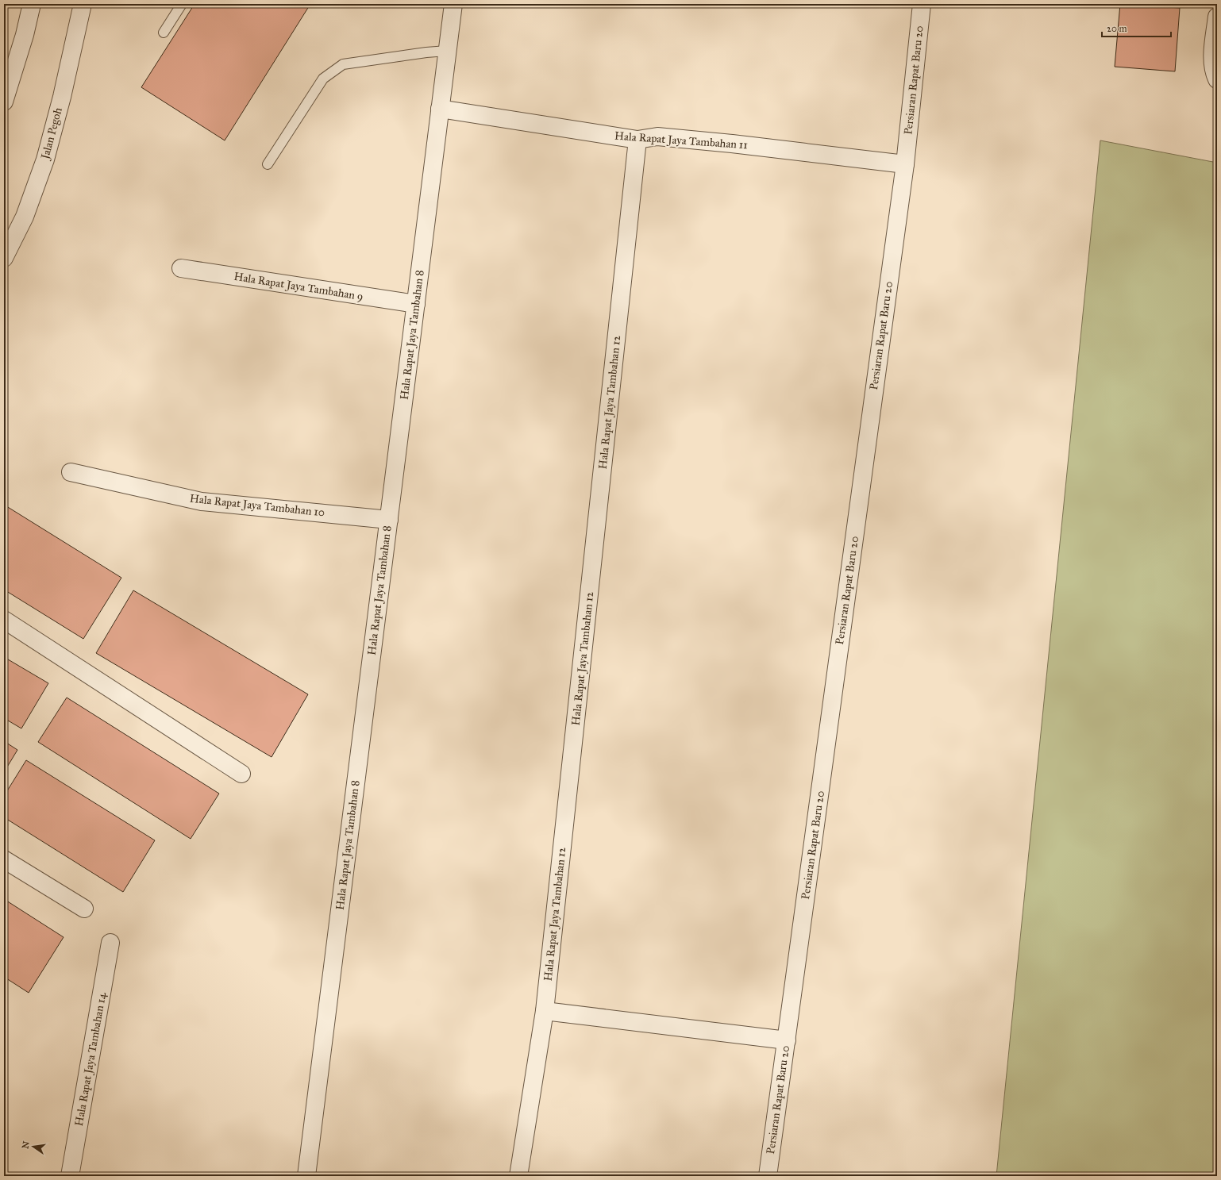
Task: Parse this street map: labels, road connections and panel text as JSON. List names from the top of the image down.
{
  "streets": {
    "street": [
      "Persiaran Rapat Baru 20",
      "Jalan Pegoh",
      "Hala Rapat Jaya Tambahan 11",
      "Hala Rapat Jaya Tambahan 9",
      "Hala Rapat Jaya Tambahan 8",
      "Hala Rapat Jaya Tambahan 12",
      "Hala Rapat Jaya Tambahan 10",
      "Hala Rapat Jaya Tambahan 14"
    ]
  },
  "crossings": [
    ["Persiaran Rapat Baru 20", "Hala Rapat Jaya Tambahan 11"],
    ["Hala Rapat Jaya Tambahan 11", "Hala Rapat Jaya Tambahan 8"],
    ["Hala Rapat Jaya Tambahan 11", "Hala Rapat Jaya Tambahan 12"],
    ["Hala Rapat Jaya Tambahan 9", "Hala Rapat Jaya Tambahan 8"],
    ["Hala Rapat Jaya Tambahan 8", "Hala Rapat Jaya Tambahan 10"]
  ],
  "scale_bar": "20 m",
  "north": "left"
}
